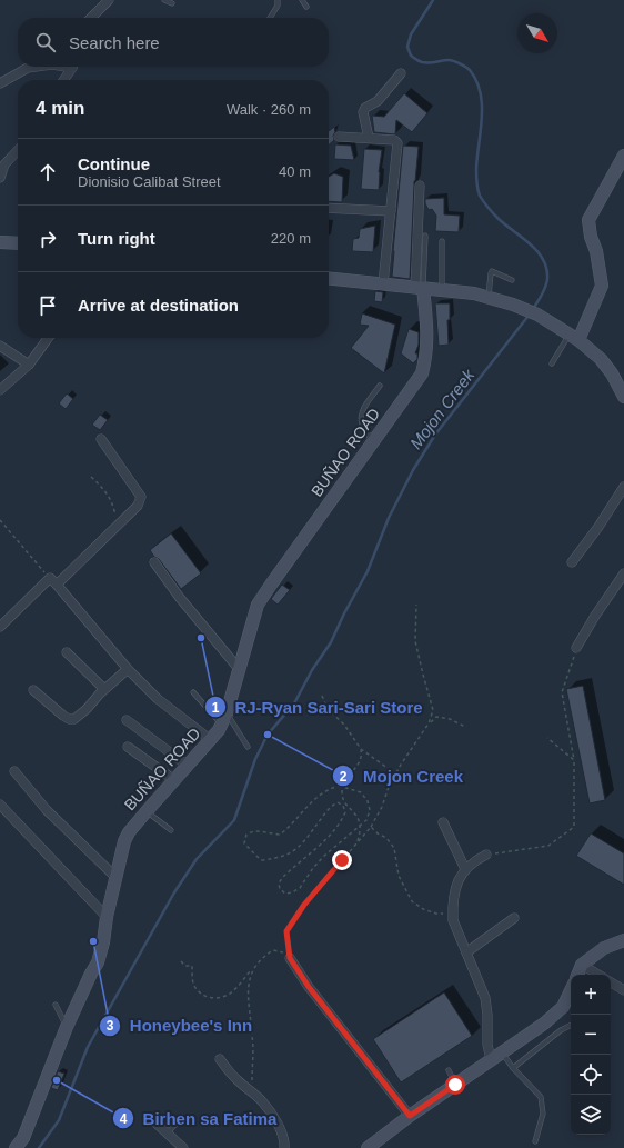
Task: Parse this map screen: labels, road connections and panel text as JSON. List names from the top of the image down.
{
  "streets": {
    "street": ["BUÑAO ROAD"]
  },
  "water": ["Mojon Creek"],
  "places": [
    "RJ-Ryan Sari-Sari Store",
    "Mojon Creek",
    "Honeybee's Inn",
    "Birhen sa Fatima"
  ],
  "north": "bottom right",
  "page": {
    "search": "Search here",
    "heading": ["4 min", "Walk · 260 m"],
    "list": [
      ["Continue", "Dionisio Calibat Street", "40 m"],
      ["Turn right", "220 m"],
      "Arrive at destination"
    ],
    "map_buttons": ["+", "−"]
  }
}
